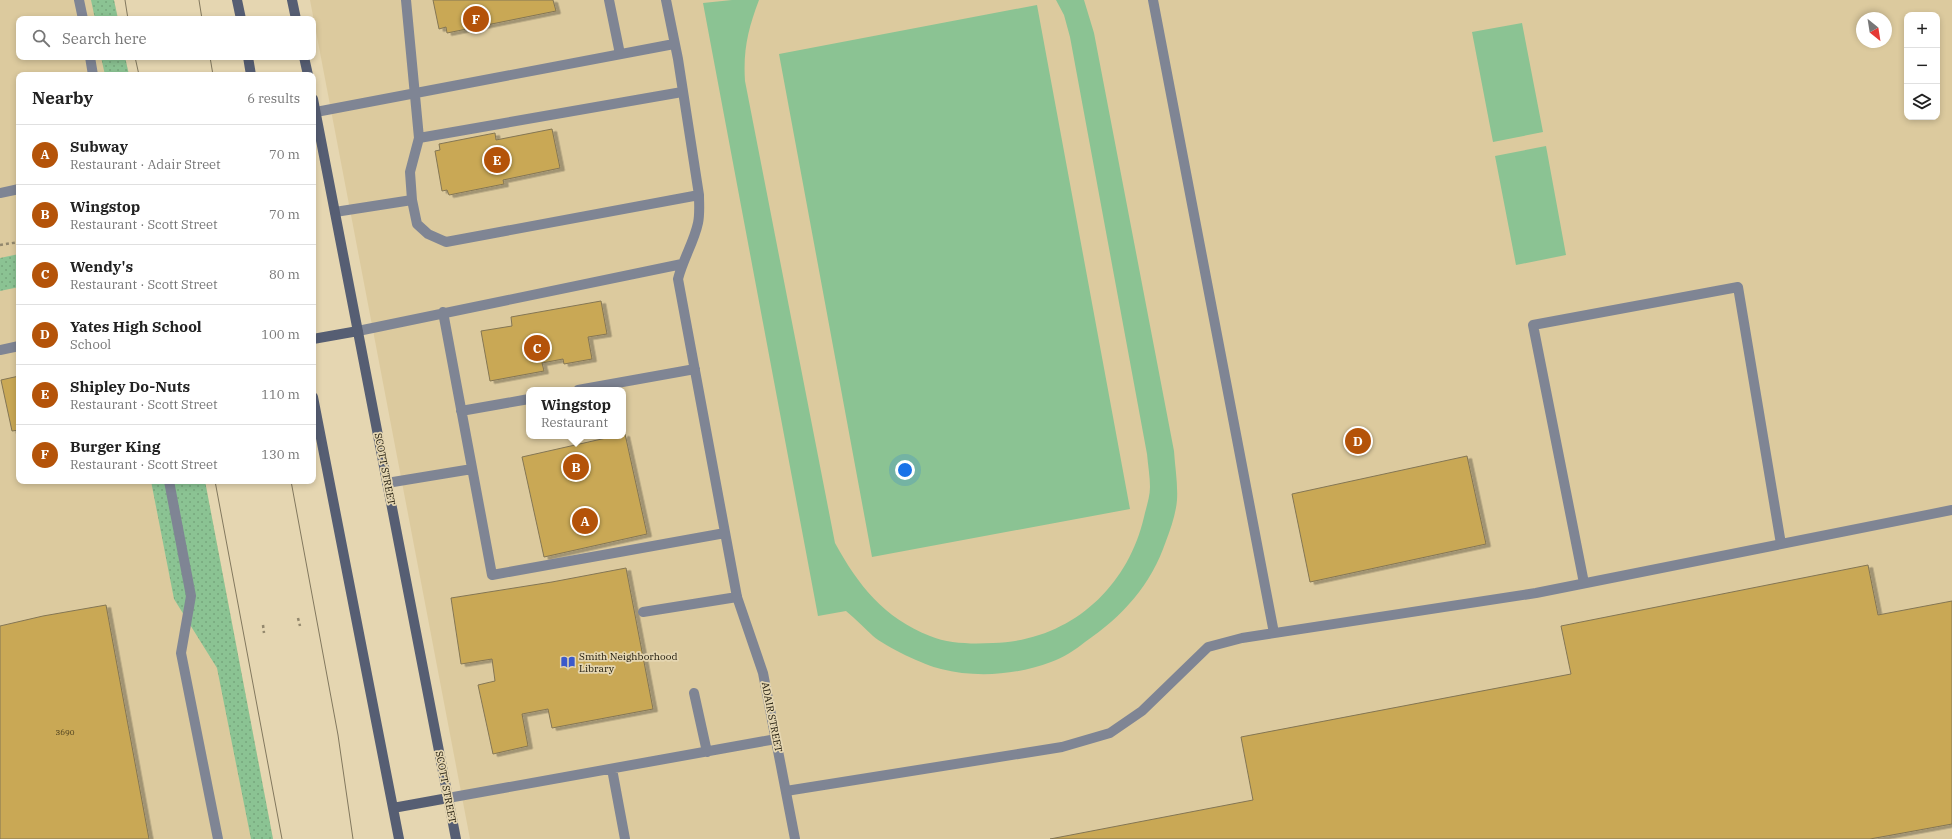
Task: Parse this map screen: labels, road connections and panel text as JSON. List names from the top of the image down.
{
  "streets": {
    "main road": ["SCOTT STREET"],
    "street": ["ADAIR STREET"]
  },
  "places": {
    "library": ["Smith Neighborhood Library"]
  },
  "house_numbers": ["3690"],
  "north": "bottom right",
  "page": {
    "pins": [
      "F",
      "E",
      "C",
      "D",
      "B",
      "A"
    ],
    "map_buttons": ["+", "−"],
    "search": "Search here",
    "heading": ["Nearby", "6 results"],
    "list": [
      {
        "mark": "A",
        "name": "Subway",
        "note": "Restaurant · Adair Street",
        "value": "70 m"
      },
      {
        "mark": "B",
        "name": "Wingstop",
        "note": "Restaurant · Scott Street",
        "value": "70 m"
      },
      {
        "mark": "C",
        "name": "Wendy's",
        "note": "Restaurant · Scott Street",
        "value": "80 m"
      },
      {
        "mark": "D",
        "name": "Yates High School",
        "note": "School",
        "value": "100 m"
      },
      {
        "mark": "E",
        "name": "Shipley Do-Nuts",
        "note": "Restaurant · Scott Street",
        "value": "110 m"
      },
      {
        "mark": "F",
        "name": "Burger King",
        "note": "Restaurant · Scott Street",
        "value": "130 m"
      }
    ],
    "popup": ["Wingstop", "Restaurant"]
  }
}
